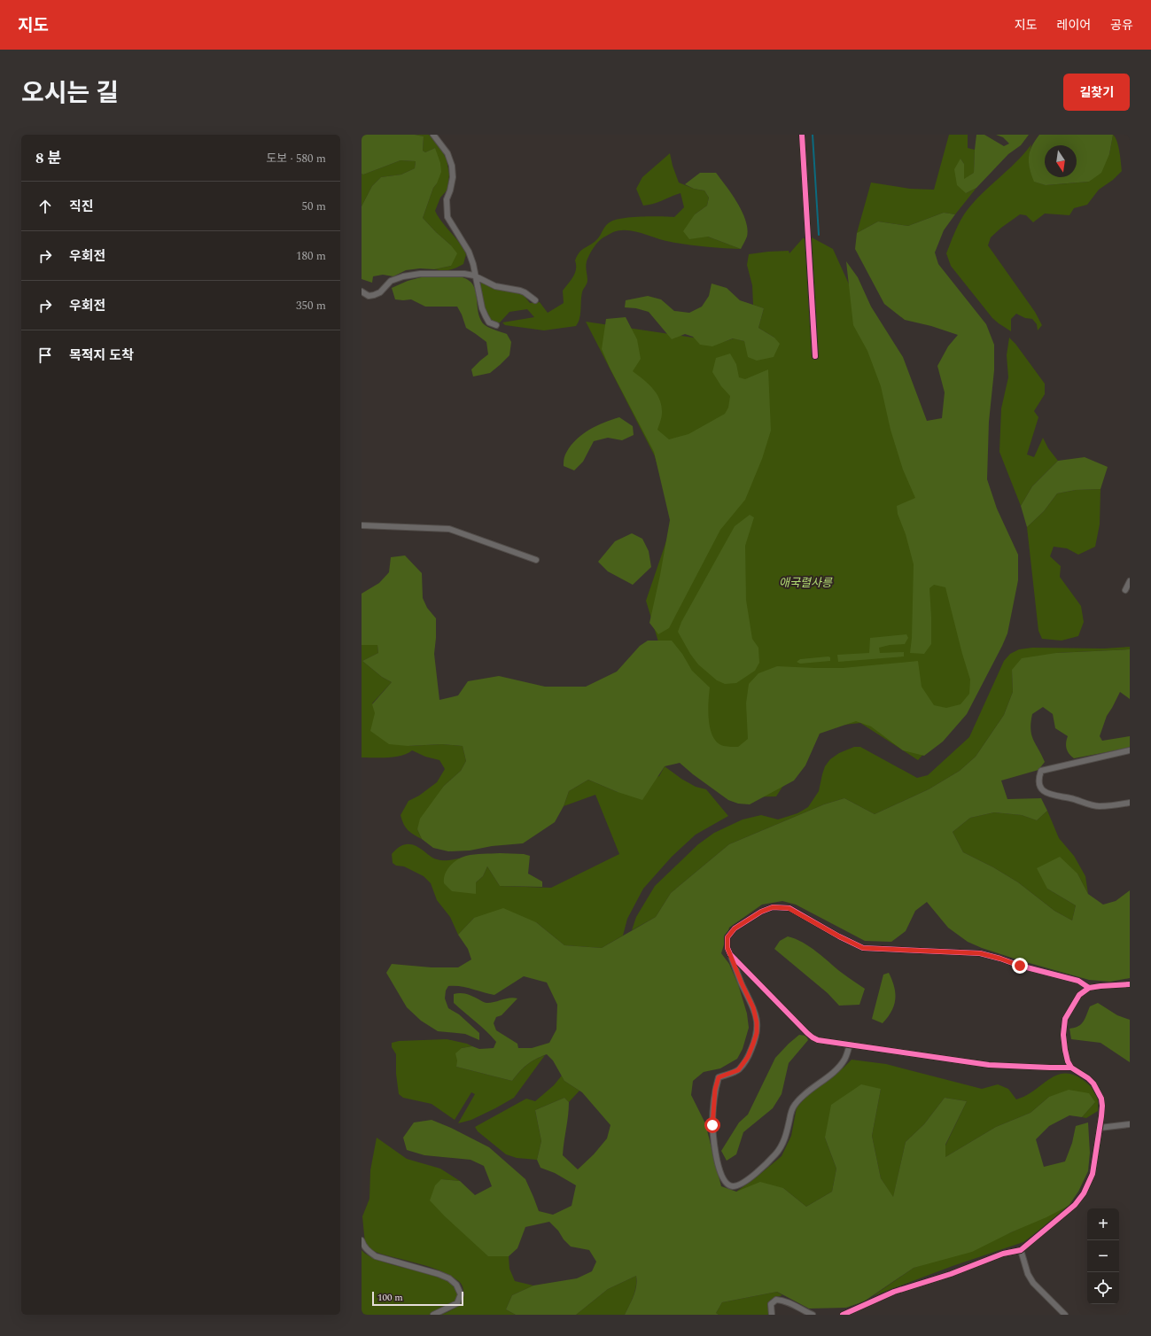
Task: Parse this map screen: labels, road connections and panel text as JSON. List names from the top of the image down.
{
  "parks": ["애국렬사릉"],
  "scale_bar": "100 m",
  "north": "bottom",
  "page": {
    "header": "지도",
    "nav": ["지도", "레이어", "공유"],
    "title": "오시는 길",
    "buttons": "길찾기",
    "heading": ["8 분", "도보 · 580 m"],
    "list": [
      ["직진", "50 m"],
      ["우회전", "180 m"],
      ["우회전", "350 m"],
      "목적지 도착"
    ],
    "map_buttons": ["+", "−"],
    "scale": "100 m"
  }
}
